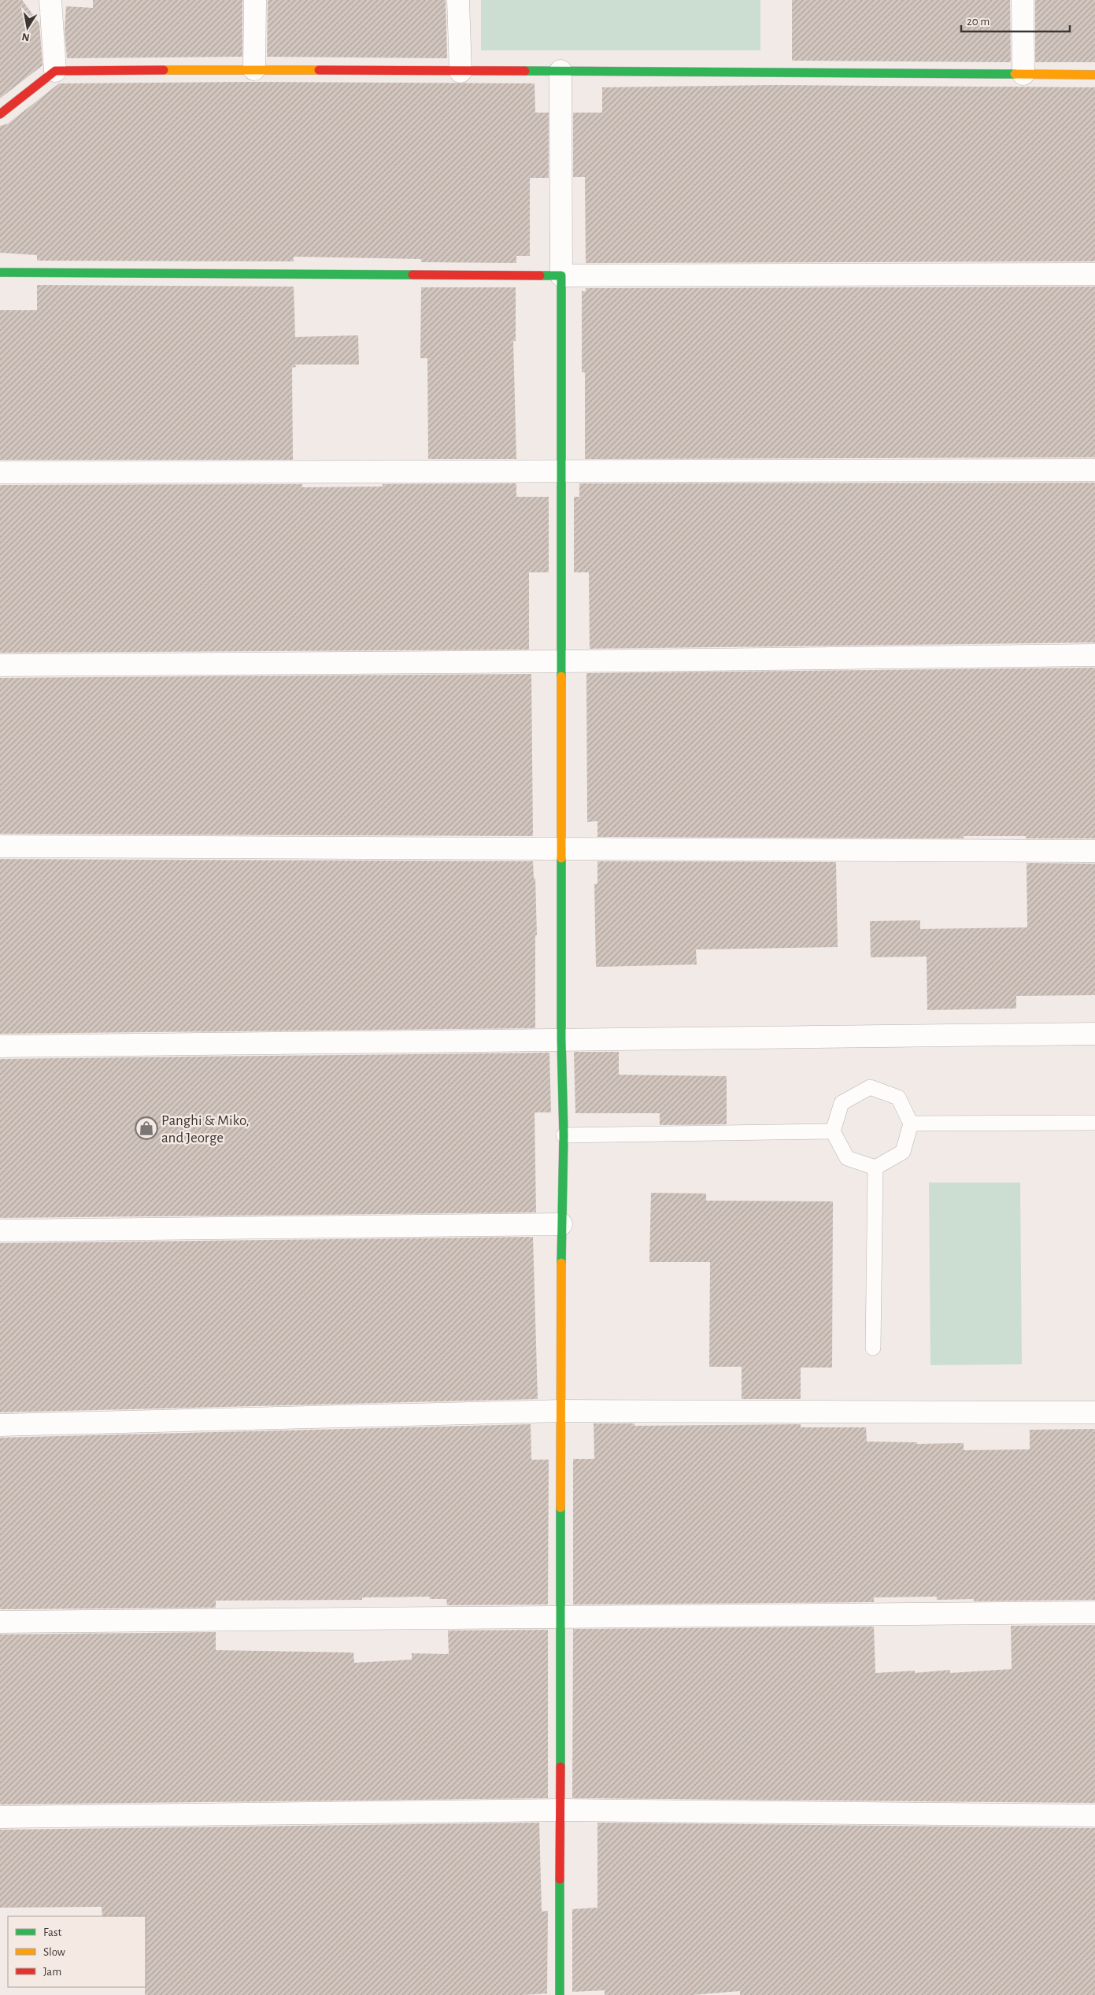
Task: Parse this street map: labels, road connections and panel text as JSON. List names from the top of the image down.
{
  "places": {
    "shop": ["Panghi & Miko, and Jeorge"]
  },
  "legend": ["Fast", "Slow", "Jam"],
  "scale_bar": "20 m",
  "north": "bottom"
}
